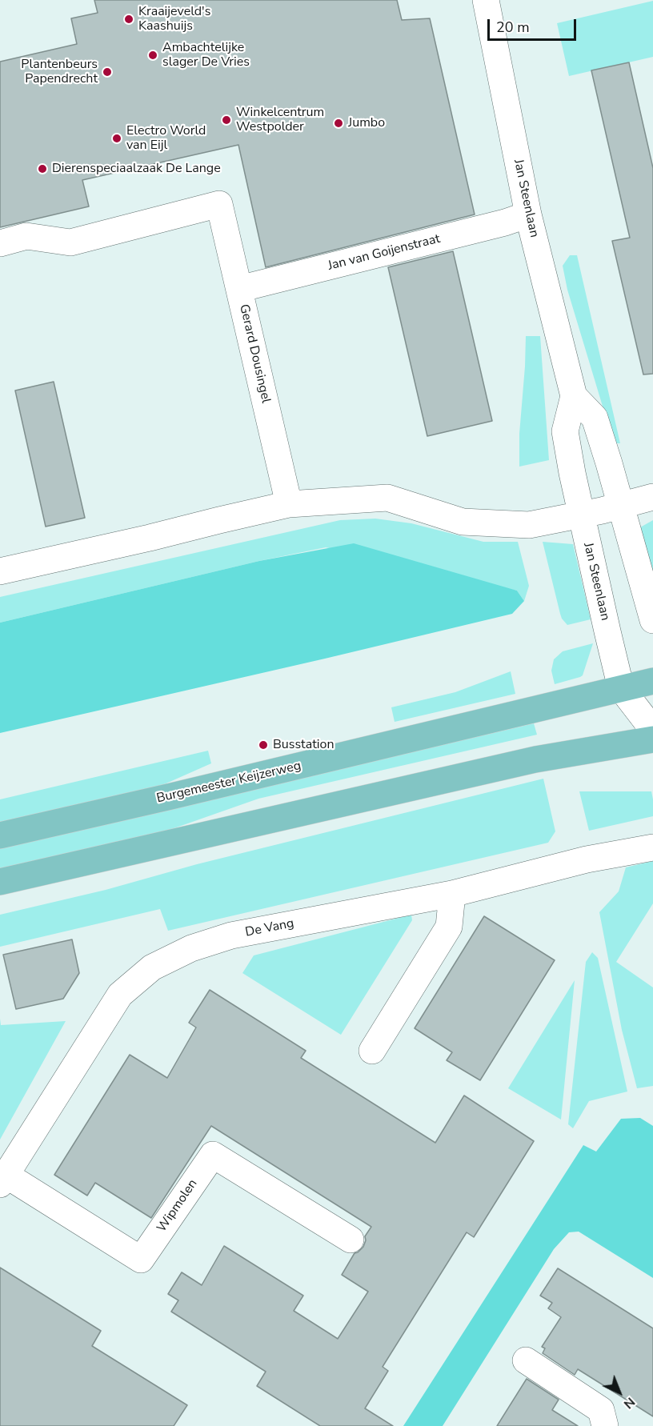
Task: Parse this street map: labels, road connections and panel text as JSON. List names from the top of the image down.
{
  "streets": {
    "main road": ["Burgemeester Keijzerweg"],
    "street": [
      "Jan Steenlaan",
      "Jan van Goijenstraat",
      "Gerard Dousingel",
      "De Vang",
      "Wipmolen"
    ]
  },
  "crossings": [
    ["Jan Steenlaan", "Jan van Goijenstraat"],
    ["Jan Steenlaan", "Burgemeester Keijzerweg"],
    ["Jan van Goijenstraat", "Gerard Dousingel"],
    ["De Vang", "Wipmolen"]
  ],
  "places": [
    "Kraaijeveld's Kaashuijs",
    "Ambachtelijke slager De Vries",
    "Plantenbeurs Papendrecht",
    "Winkelcentrum Westpolder",
    "Jumbo",
    "Electro World van Eijl",
    "Dierenspeciaalzaak De Lange",
    "Busstation"
  ],
  "scale_bar": "20 m",
  "north": "bottom right"
}
